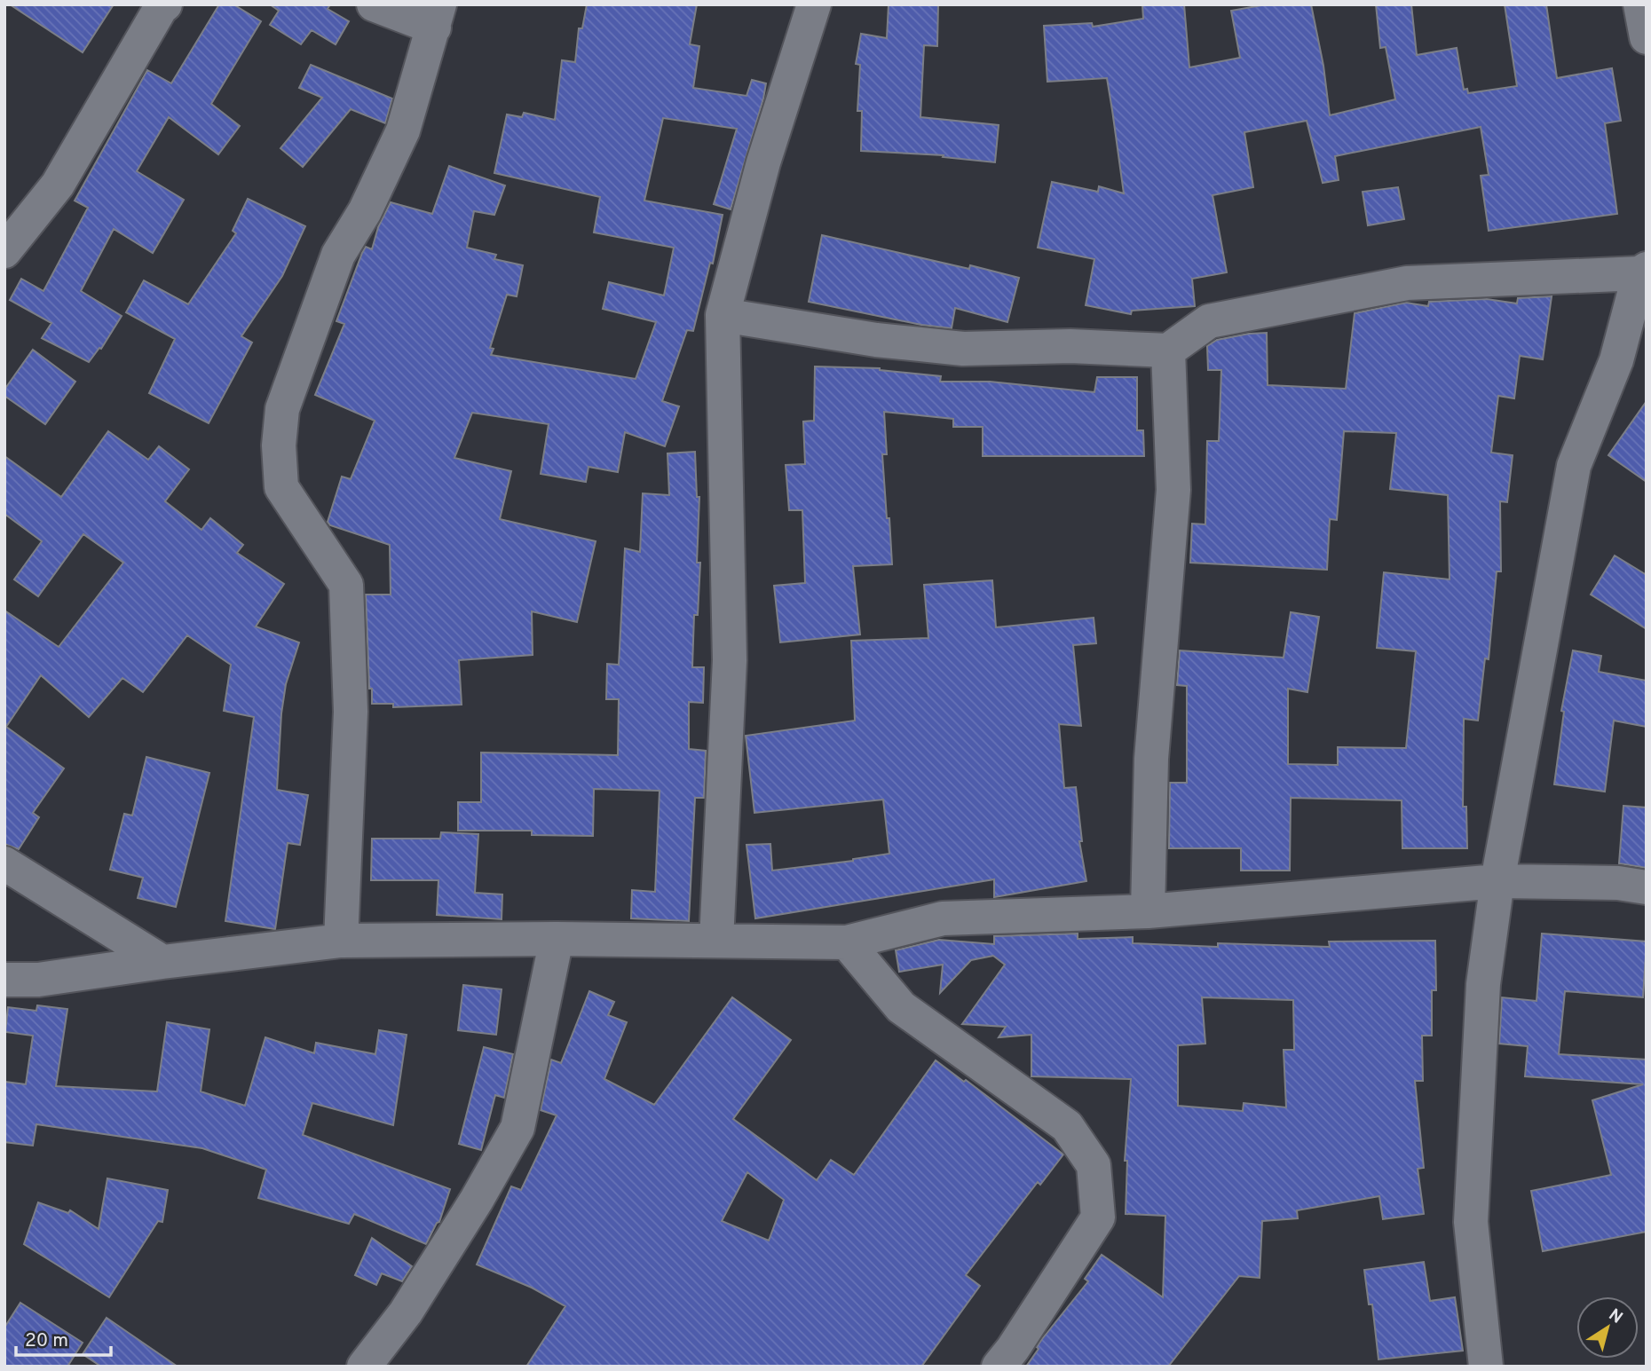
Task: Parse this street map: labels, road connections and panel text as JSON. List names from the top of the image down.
{
  "scale_bar": "20 m",
  "north": "top right"
}
